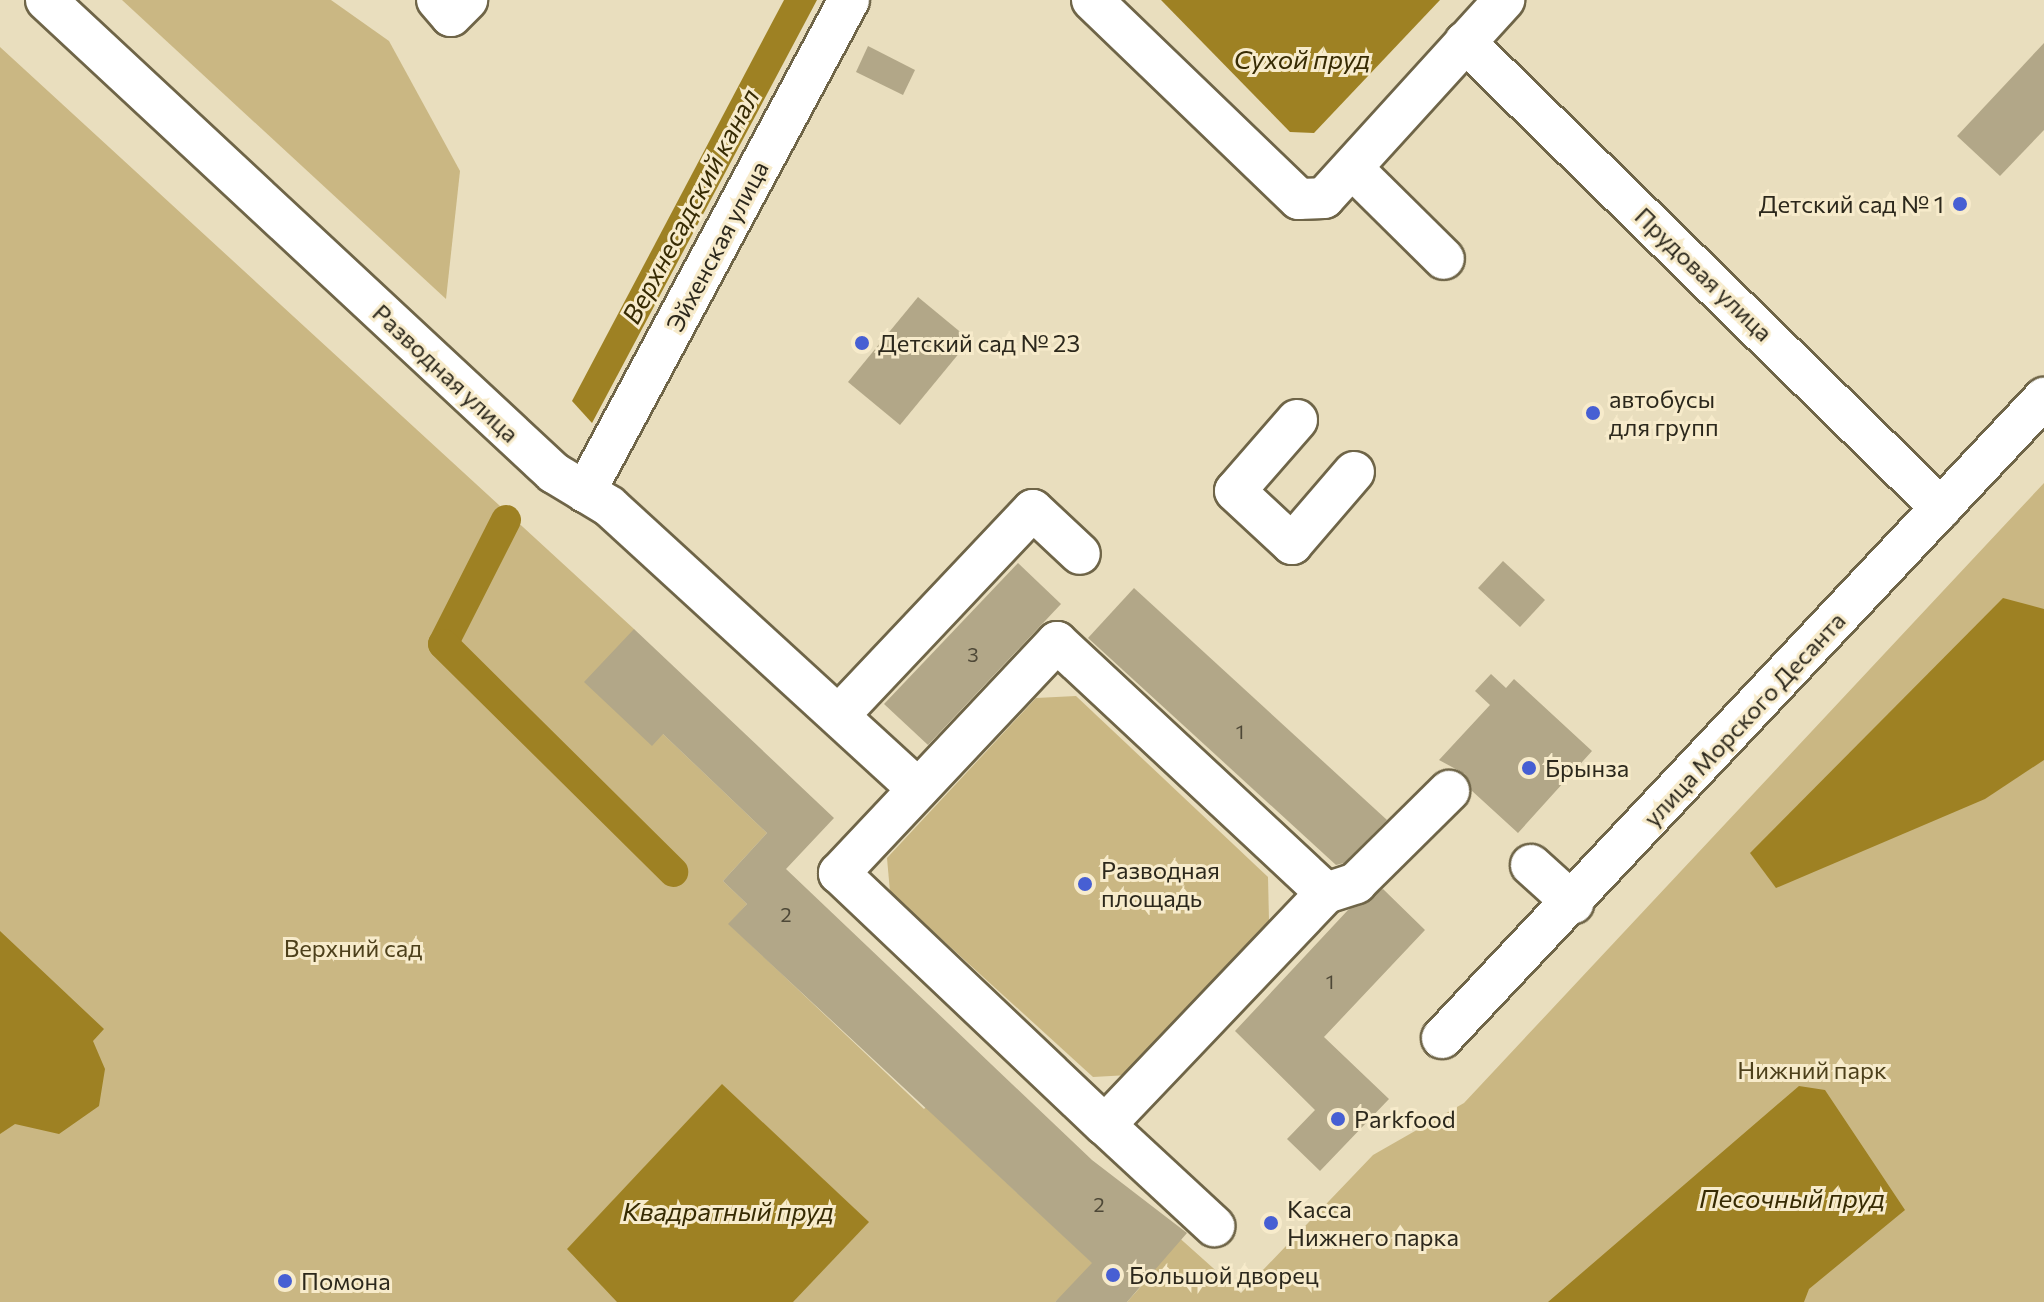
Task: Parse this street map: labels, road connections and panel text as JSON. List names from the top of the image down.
{
  "streets": {
    "street": [
      "Эйхенская улица",
      "Прудовая улица",
      "Разводная улица",
      "улица Морского Десанта"
    ]
  },
  "crossings": [
    ["Эйхенская улица", "Разводная улица"],
    ["Прудовая улица", "улица Морского Десанта"]
  ],
  "water": [
    "Сухой пруд",
    "Верхнесадский канал",
    "Песочный пруд",
    "Квадратный пруд"
  ],
  "parks": ["Верхний сад", "Нижний парк"],
  "places": [
    "Детский сад № 1",
    "Детский сад № 23",
    "автобусы для групп",
    "Брынза",
    "Разводная площадь",
    "Parkfood",
    "Касса Нижнего парка",
    "Большой дворец",
    "Помона"
  ],
  "house_numbers": [
    "3",
    "1",
    "2",
    "1",
    "2"
  ]
}
